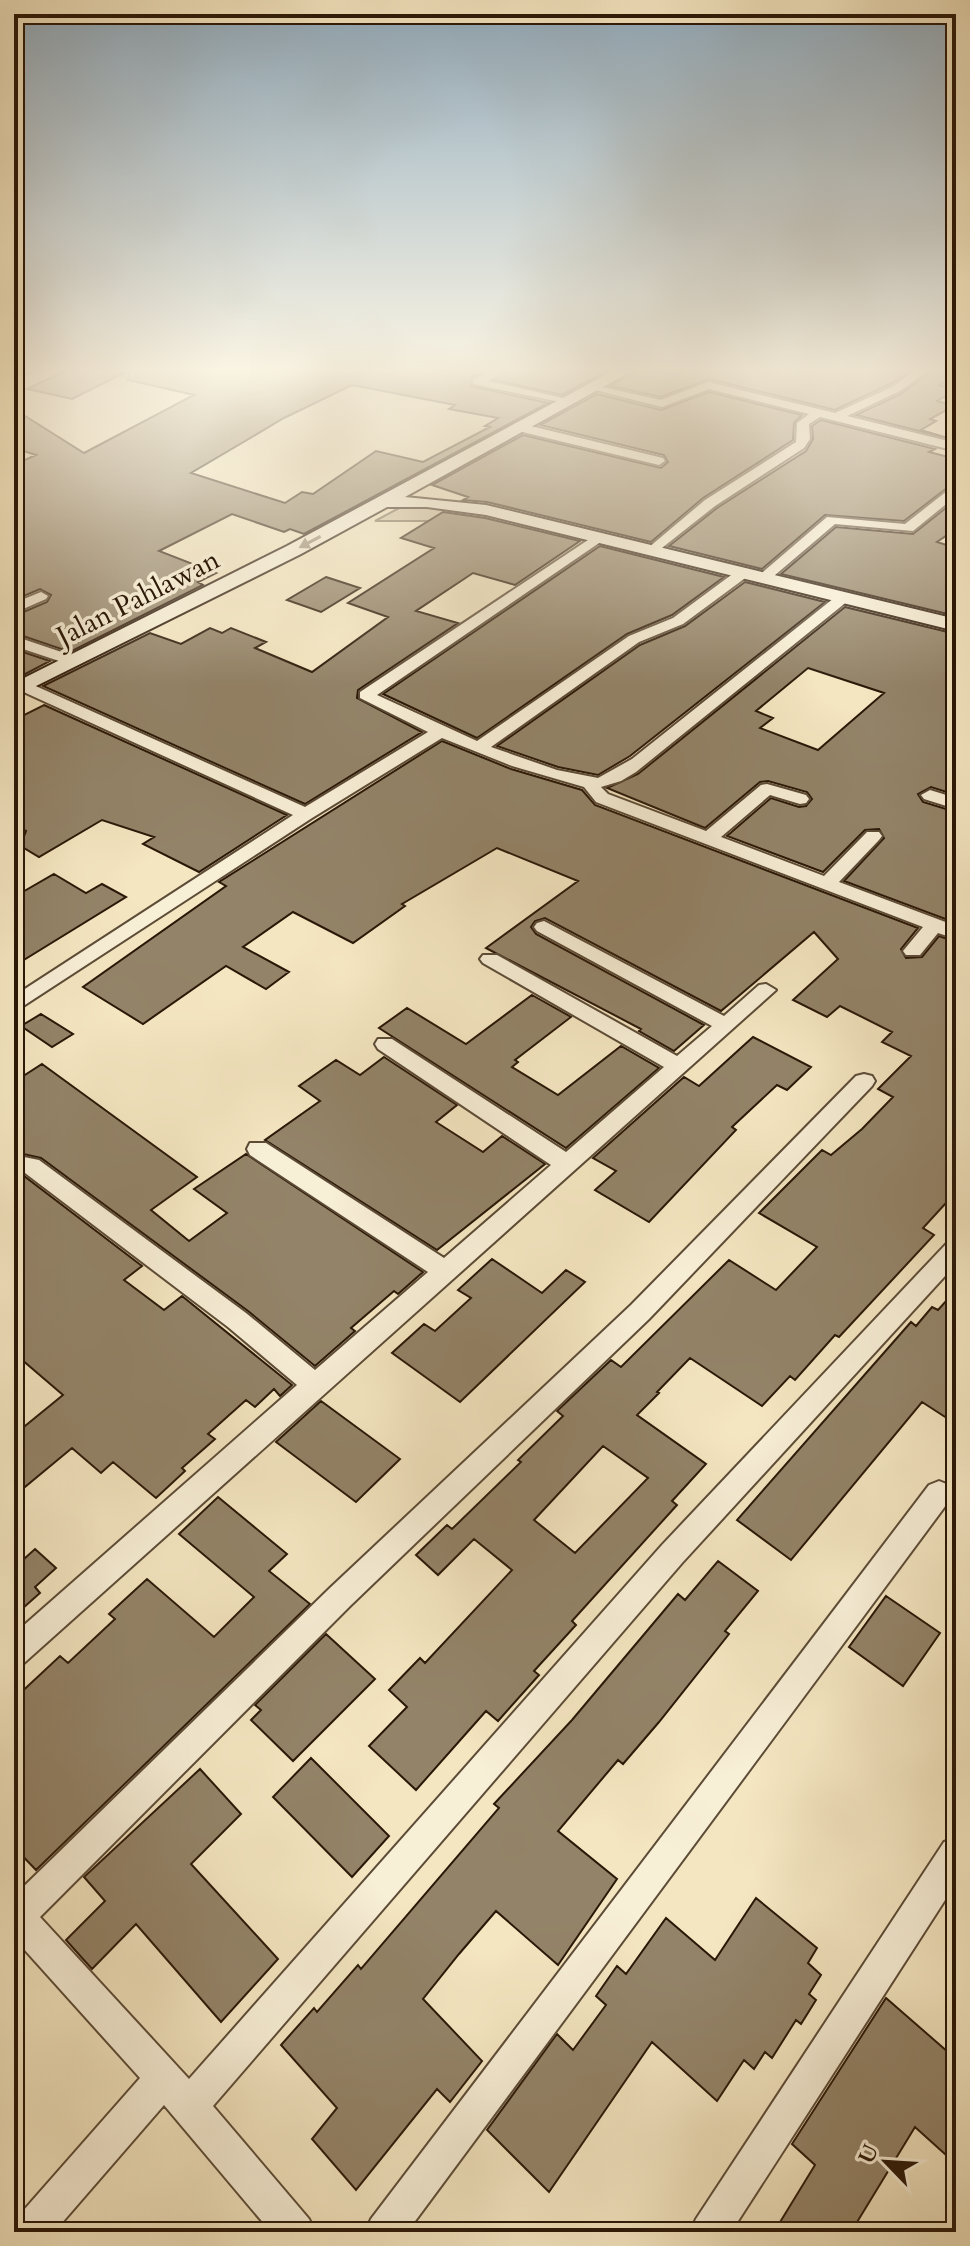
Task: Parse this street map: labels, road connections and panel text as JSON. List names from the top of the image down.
{
  "streets": {
    "main road": ["Jalan Pahlawan"]
  },
  "one_way": ["Jalan Pahlawan"],
  "north": "top left"
}
